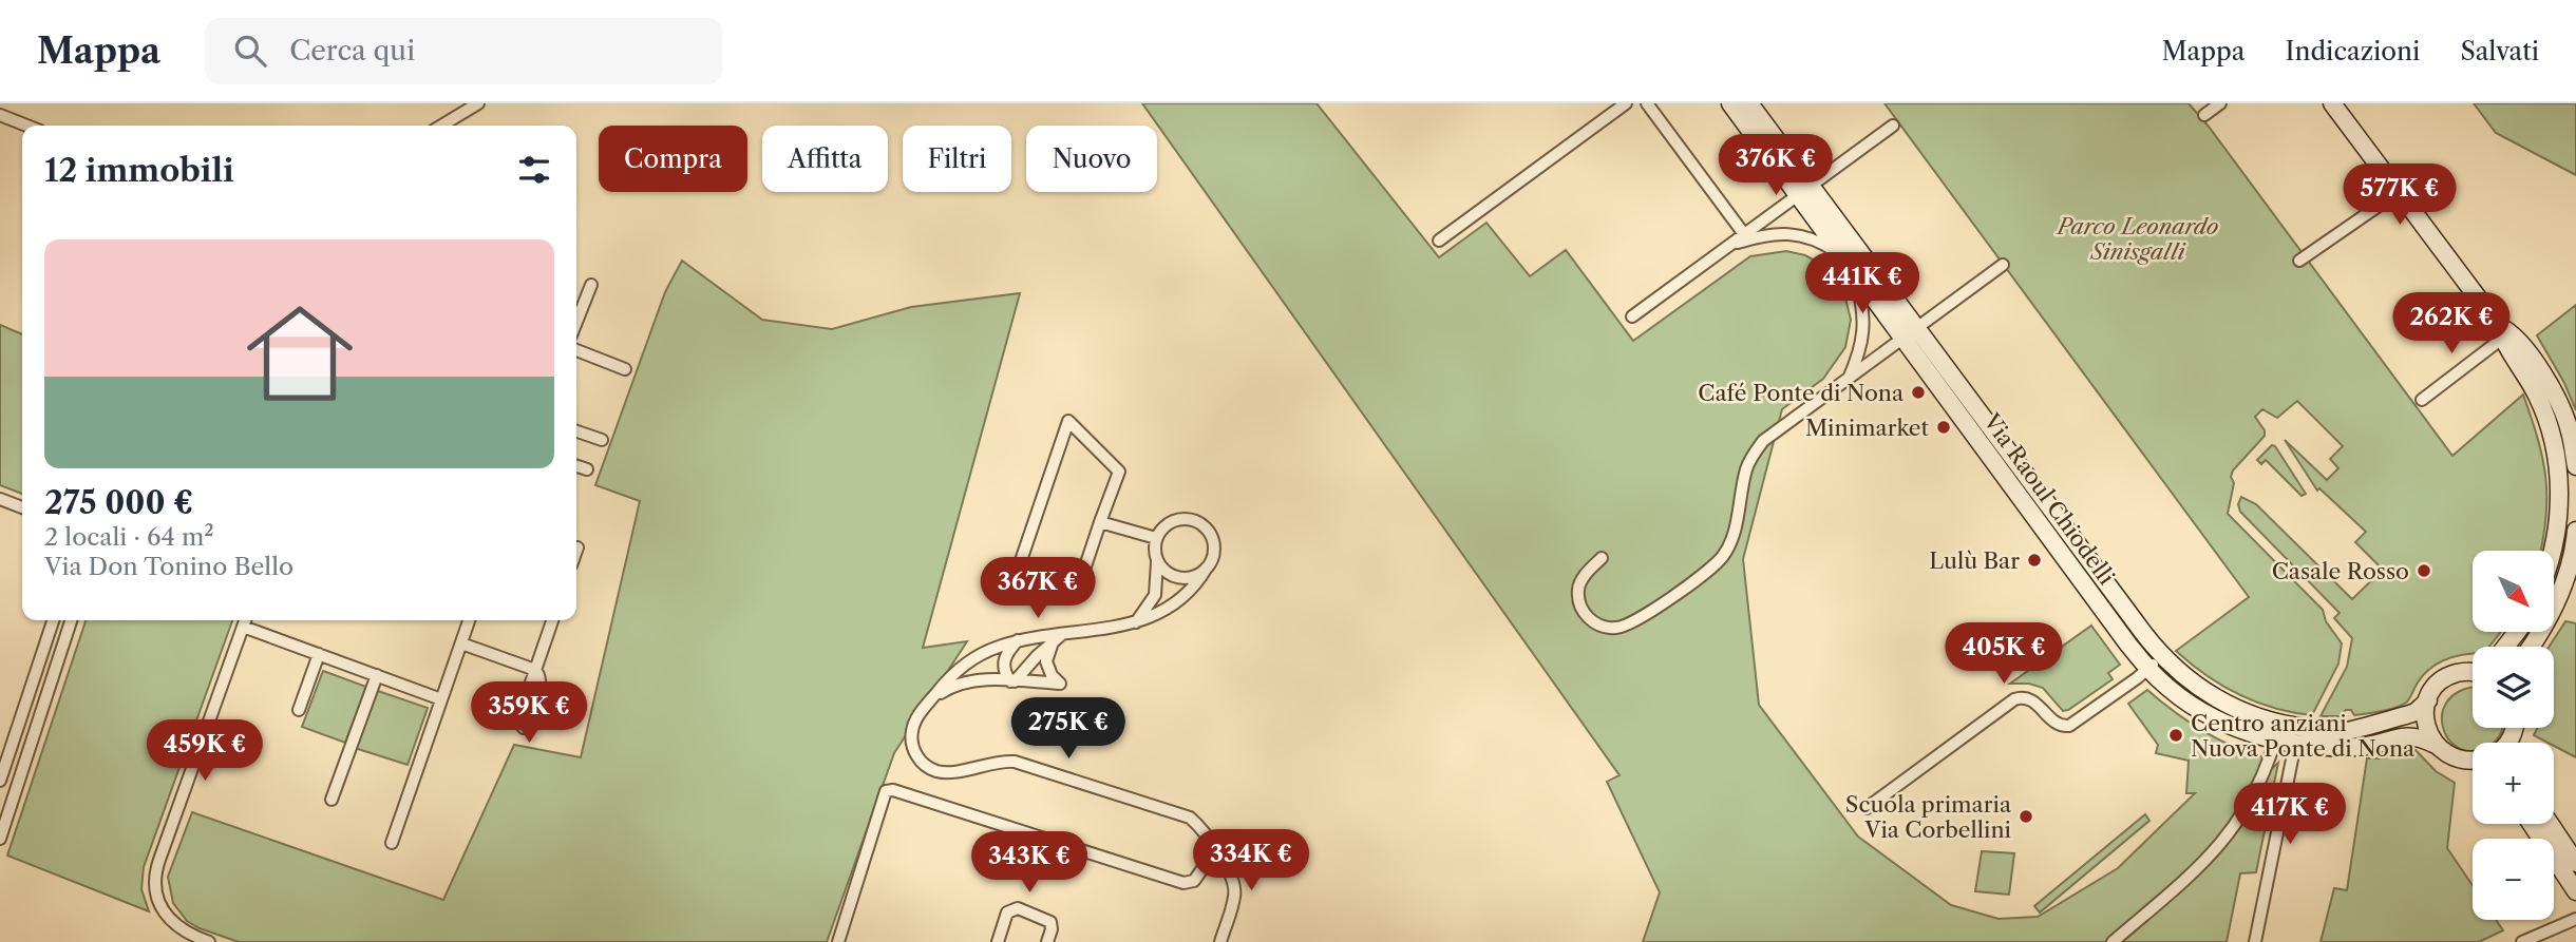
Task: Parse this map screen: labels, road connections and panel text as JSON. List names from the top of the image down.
{
  "streets": {
    "main road": ["Via Raoul Chiodelli"]
  },
  "parks": ["Parco Leonardo Sinisgalli"],
  "places": [
    "Café Ponte di Nona",
    "Minimarket",
    "Lulù Bar",
    "Casale Rosso",
    "Centro anziani Nuova Ponte di Nona",
    "Scuola primaria Via Corbellini"
  ],
  "north": "bottom right",
  "page": {
    "header": "Mappa",
    "search": "Cerca qui",
    "nav": ["Mappa", "Indicazioni", "Salvati"],
    "chip": [
      "Compra",
      "Affitta",
      "Filtri",
      "Nuovo"
    ],
    "heading": "12 immobili",
    "price": [
      "376K €",
      "577K €",
      "441K €",
      "262K €",
      "367K €",
      "405K €",
      "359K €",
      "275K €",
      "459K €",
      "417K €",
      "334K €",
      "343K €"
    ],
    "list": [
      {
        "name": "275 000 €",
        "note": "2 locali · 64 m² · Via Don Tonino Bello"
      }
    ],
    "map_buttons": ["+", "−"]
  }
}
